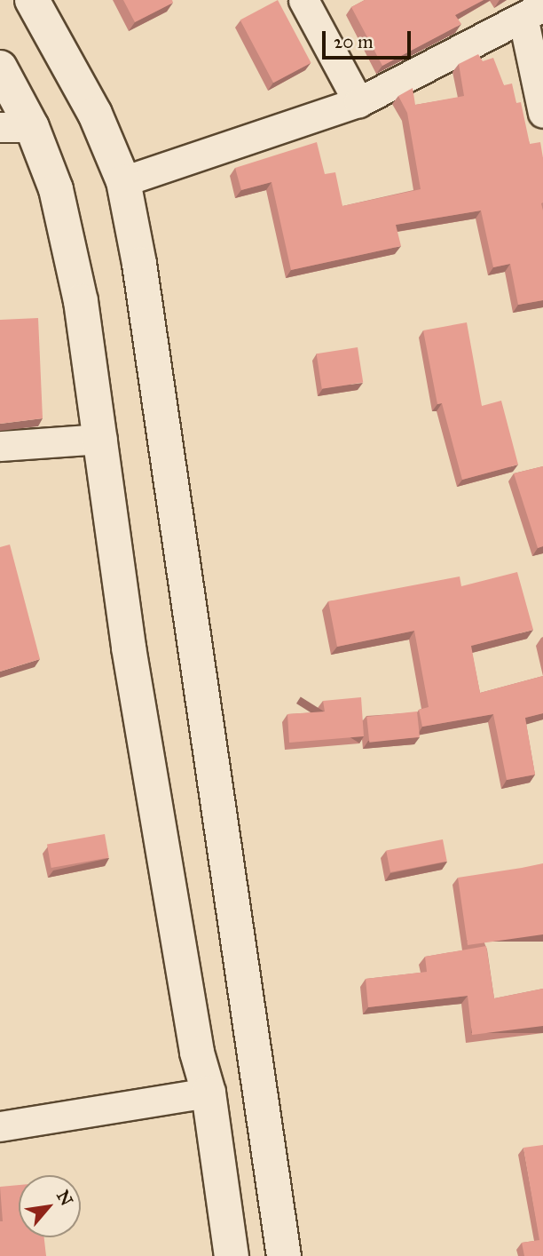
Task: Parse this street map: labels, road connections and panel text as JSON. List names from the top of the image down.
{
  "scale_bar": "20 m",
  "north": "top right"
}
